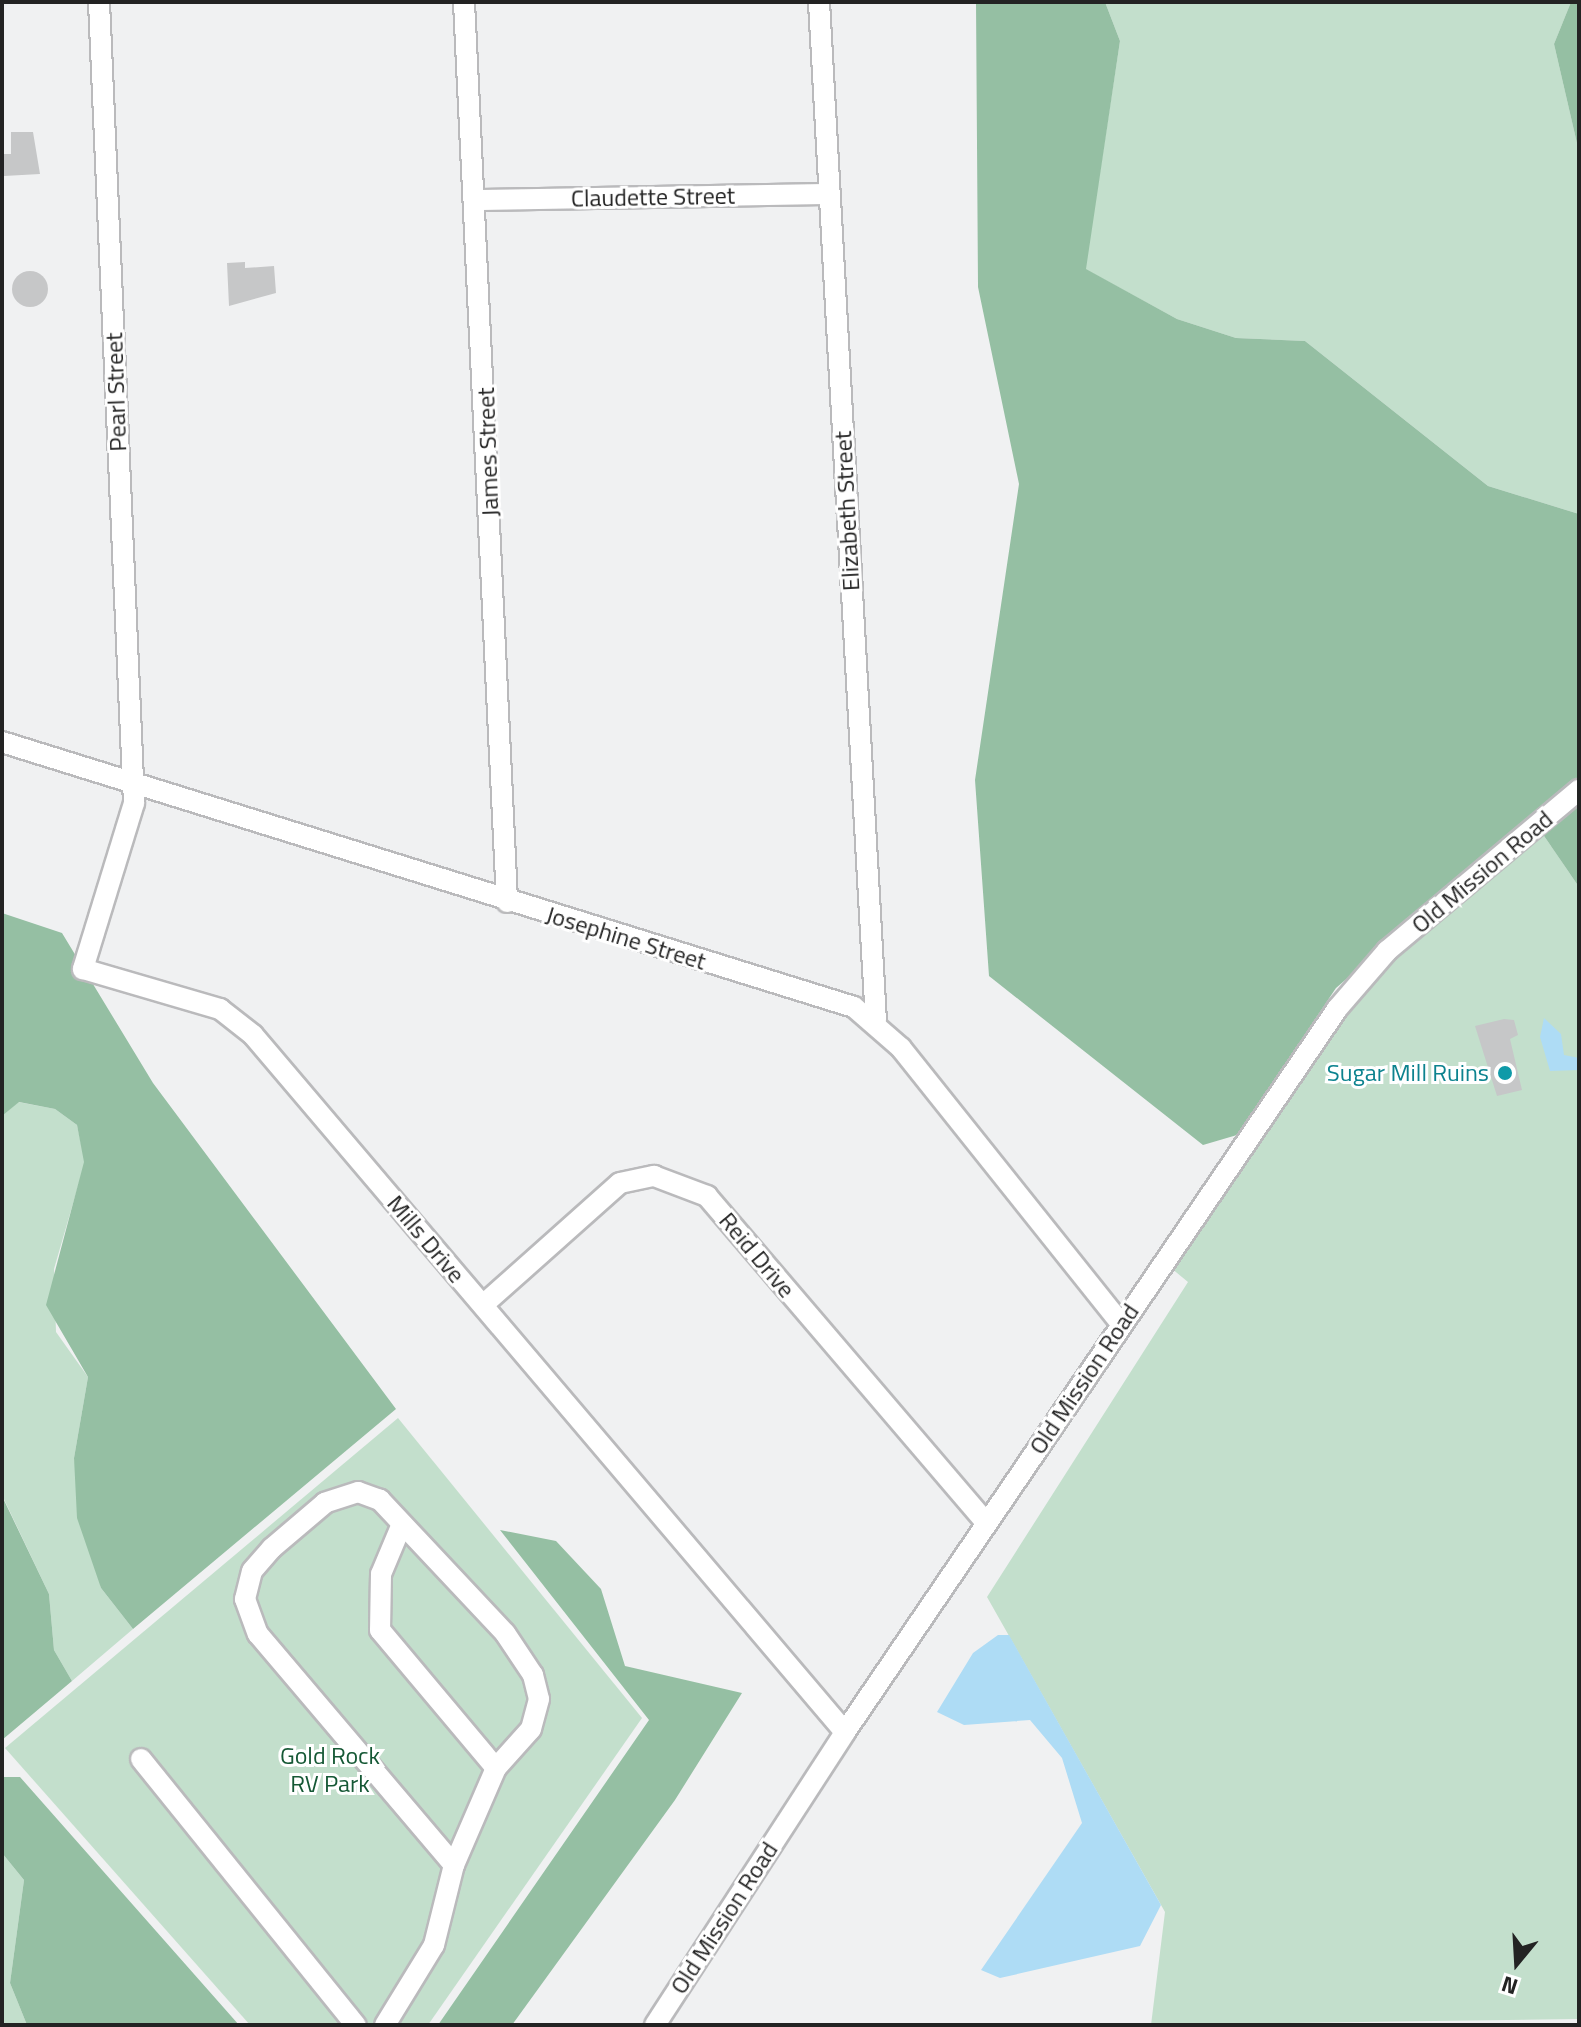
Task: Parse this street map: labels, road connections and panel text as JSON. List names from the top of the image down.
{
  "streets": {
    "street": [
      "Claudette Street",
      "Pearl Street",
      "James Street",
      "Elizabeth Street",
      "Old Mission Road",
      "Josephine Street",
      "Mills Drive",
      "Reid Drive"
    ]
  },
  "crossings": [
    ["Claudette Street", "James Street"],
    ["Claudette Street", "Elizabeth Street"],
    ["Pearl Street", "Josephine Street"],
    ["Pearl Street", "Mills Drive"],
    ["James Street", "Josephine Street"],
    ["Elizabeth Street", "Josephine Street"],
    ["Old Mission Road", "Mills Drive"],
    ["Old Mission Road", "Reid Drive"],
    ["Josephine Street", "Mills Drive"],
    ["Mills Drive", "Reid Drive"]
  ],
  "parks": ["Gold Rock RV Park"],
  "places": ["Sugar Mill Ruins"],
  "north": "bottom"
}
